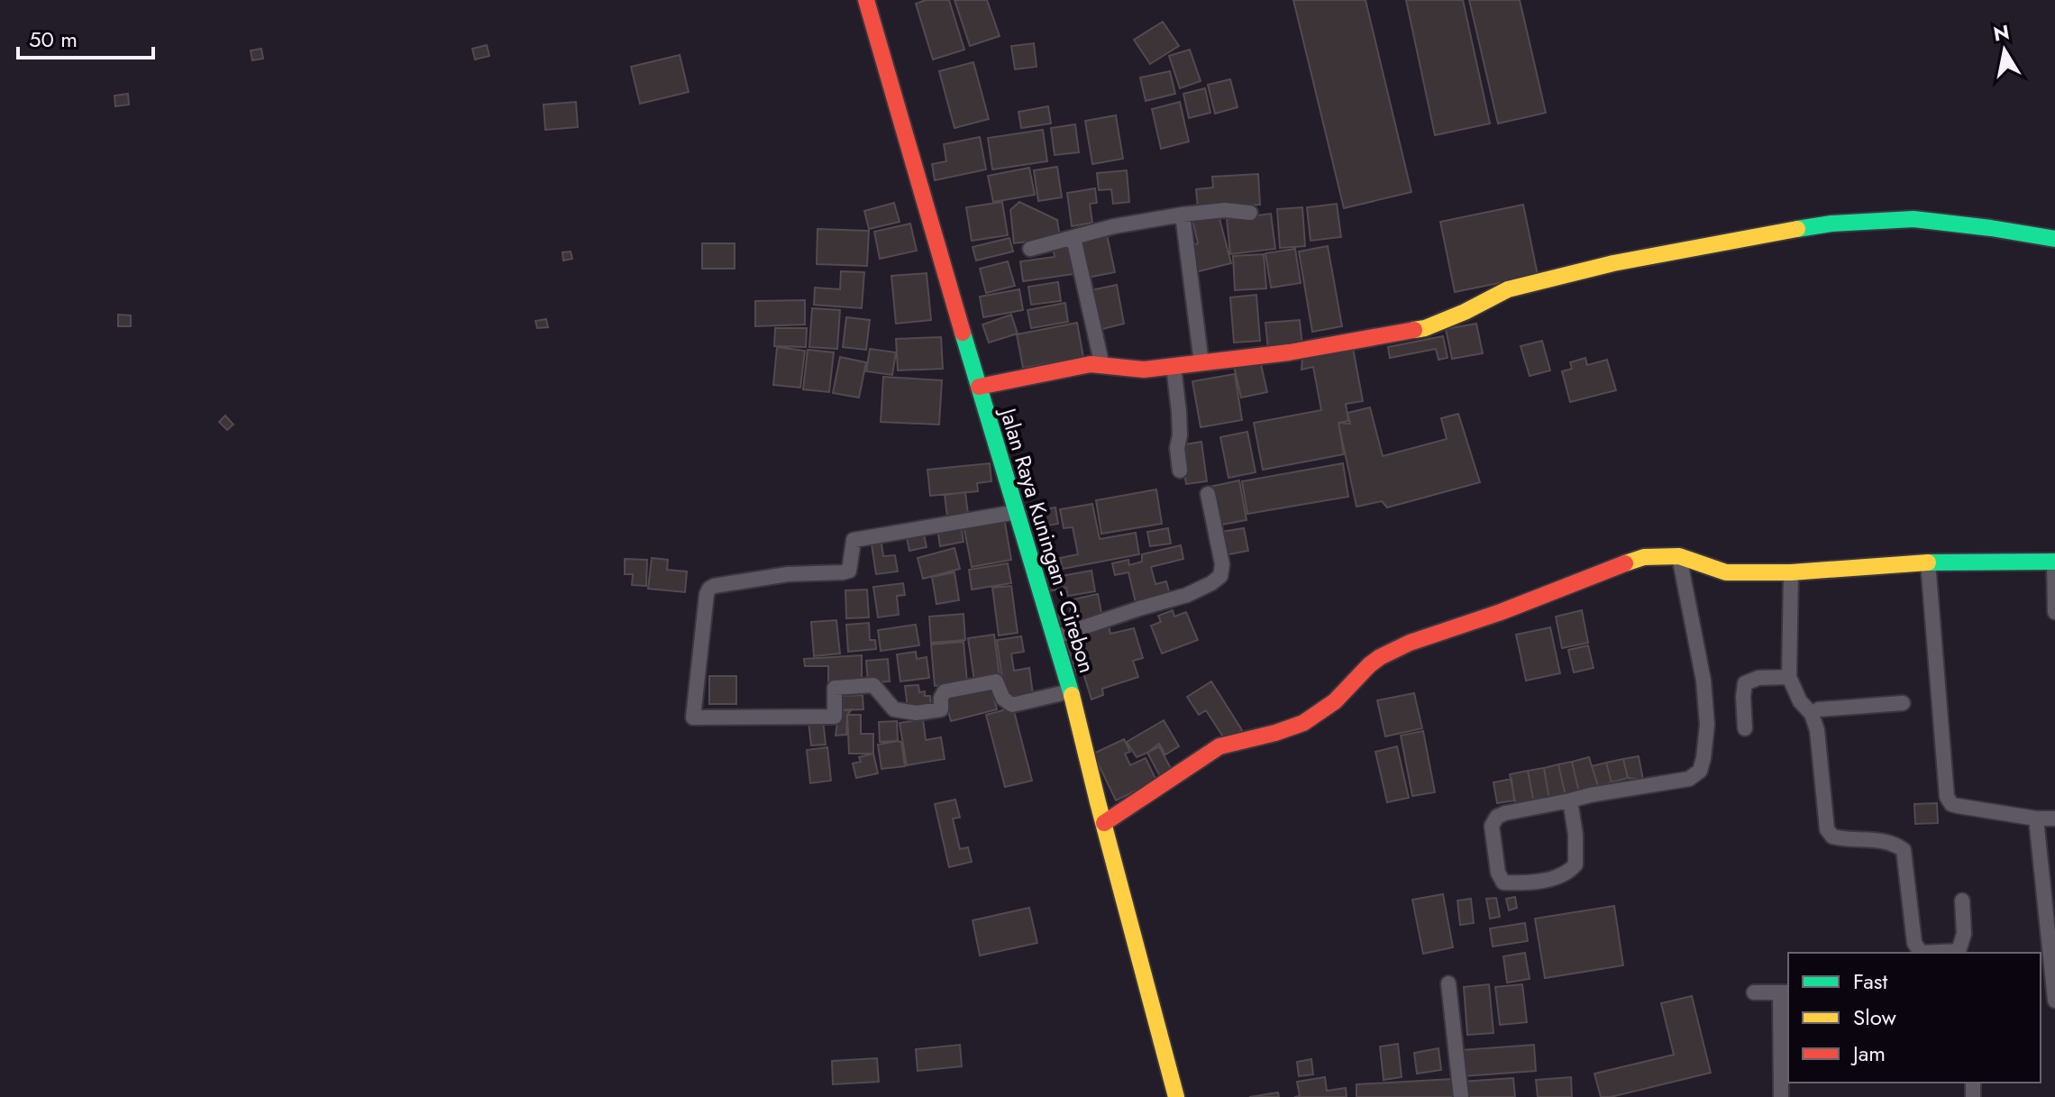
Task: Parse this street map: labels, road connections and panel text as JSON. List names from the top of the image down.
{
  "streets": {
    "main road": ["Jalan Raya Kuningan - Cirebon"]
  },
  "legend": ["Fast", "Slow", "Jam"],
  "scale_bar": "50 m",
  "north": "top"
}
